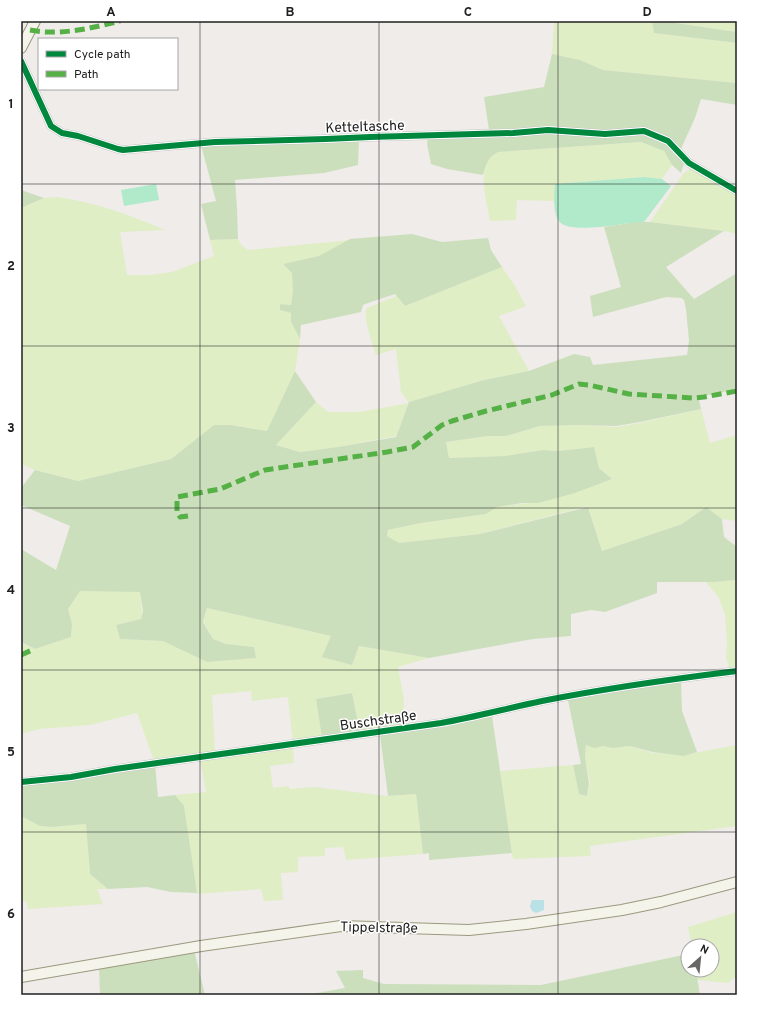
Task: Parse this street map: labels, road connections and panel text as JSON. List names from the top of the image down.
{
  "streets": {
    "street": ["Ketteltasche", "Buschstraße", "Tippelstraße"]
  },
  "legend": ["Cycle path", "Path"],
  "north": "top right",
  "grid": {
    "columns": [
      "A",
      "B",
      "C",
      "D"
    ],
    "rows": [
      "1",
      "2",
      "3",
      "4",
      "5",
      "6"
    ]
  }
}
